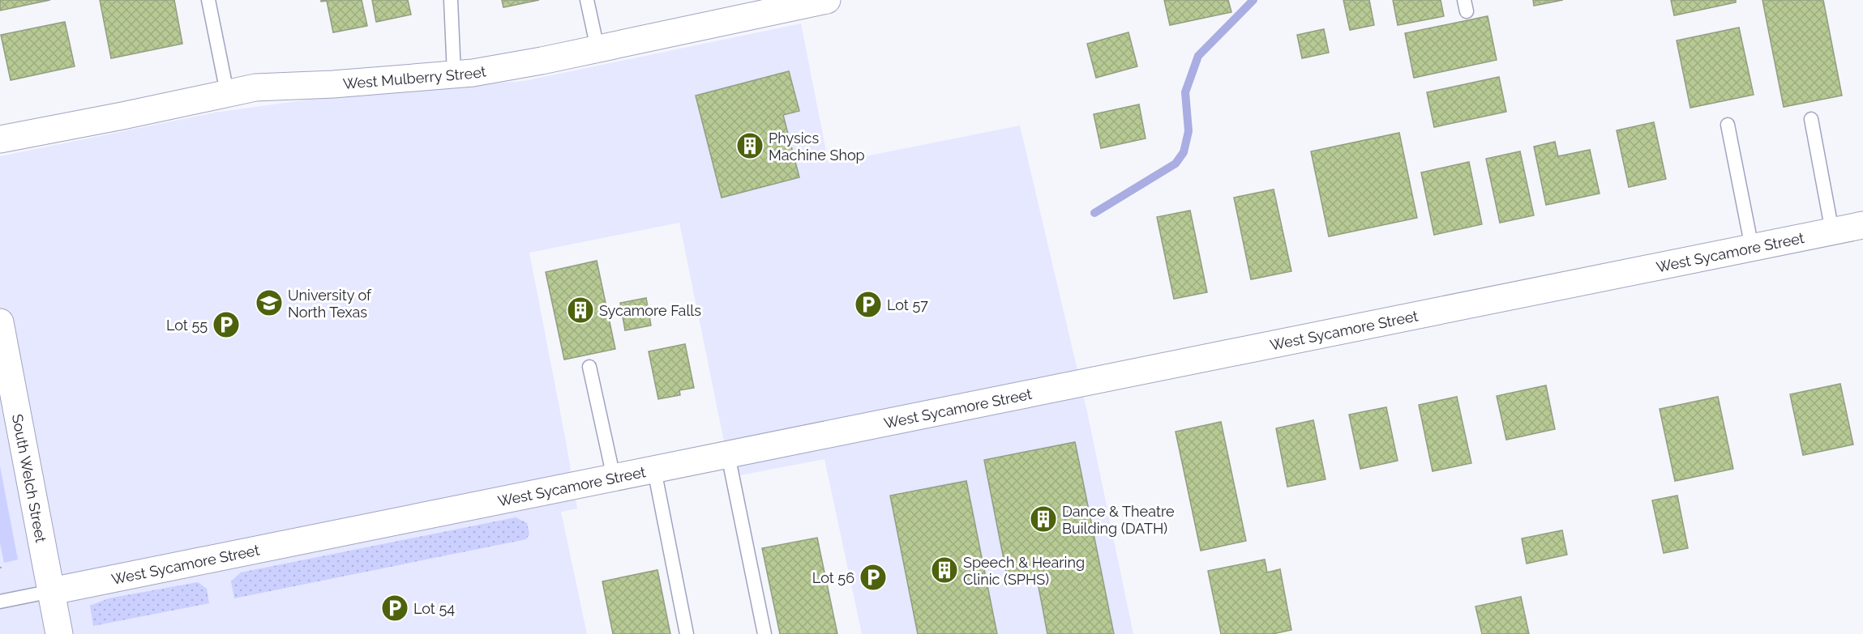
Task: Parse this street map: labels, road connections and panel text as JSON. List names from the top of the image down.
{
  "streets": {
    "street": ["West Mulberry Street", "West Sycamore Street", "South Welch Street"]
  },
  "crossings": [
    ["West Sycamore Street", "South Welch Street"]
  ],
  "places": {
    "building": [
      "Physics Machine Shop",
      "Sycamore Falls",
      "Dance & Theatre Building (DATH)",
      "Speech & Hearing Clinic (SPHS)"
    ],
    "school or university": ["University of North Texas"],
    "parking": [
      "Lot 57",
      "Lot 55",
      "Lot 56",
      "Lot 54"
    ]
  }
}
